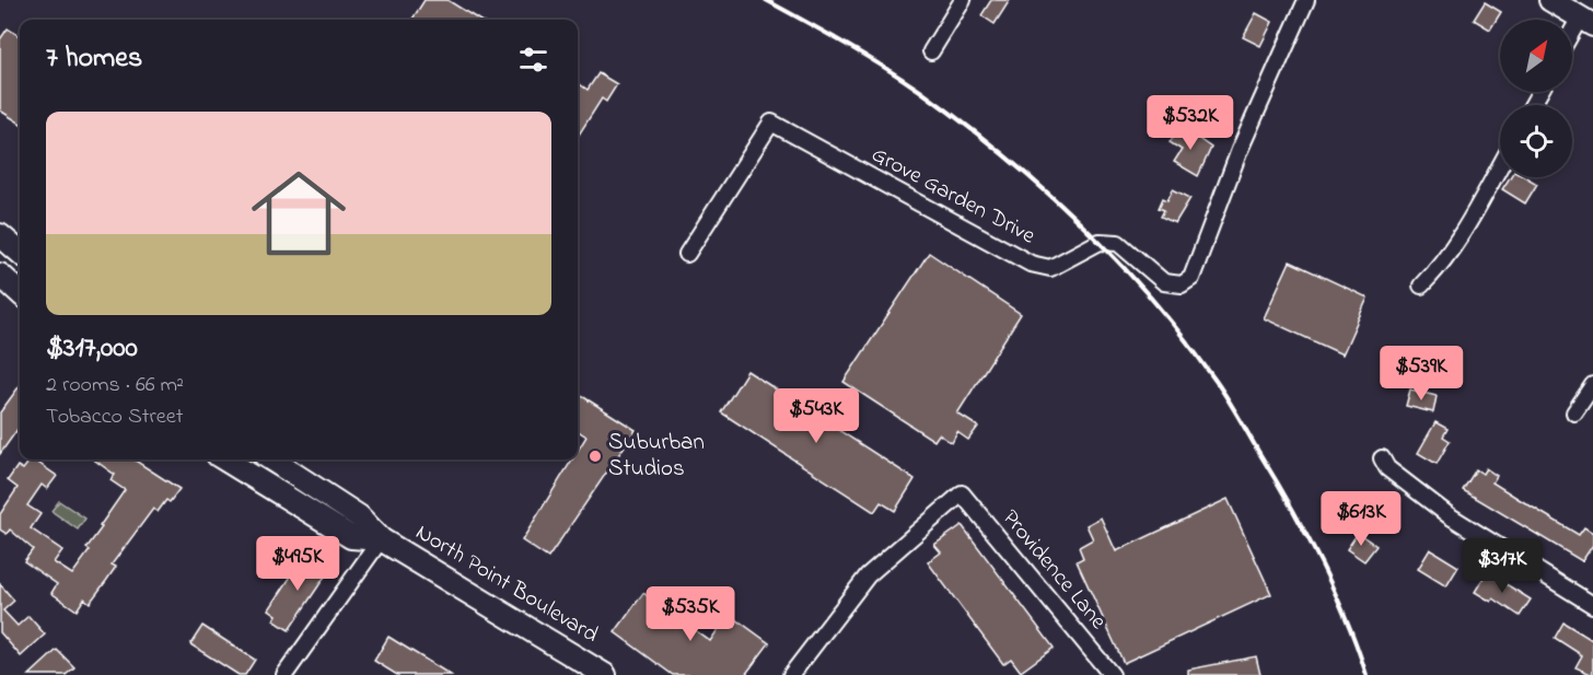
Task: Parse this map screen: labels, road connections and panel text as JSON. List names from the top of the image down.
{
  "streets": {
    "main road": ["North Point Boulevard"],
    "street": ["Grove Garden Drive", "Providence Lane"]
  },
  "places": ["Suburban Studios"],
  "north": "top right",
  "page": {
    "heading": "7 homes",
    "price": [
      "$532K",
      "$539K",
      "$543K",
      "$613K",
      "$495K",
      "$317K",
      "$535K"
    ],
    "list": [
      {
        "name": "$317,000",
        "note": "2 rooms · 66 m² · Tobacco Street"
      }
    ]
  }
}
